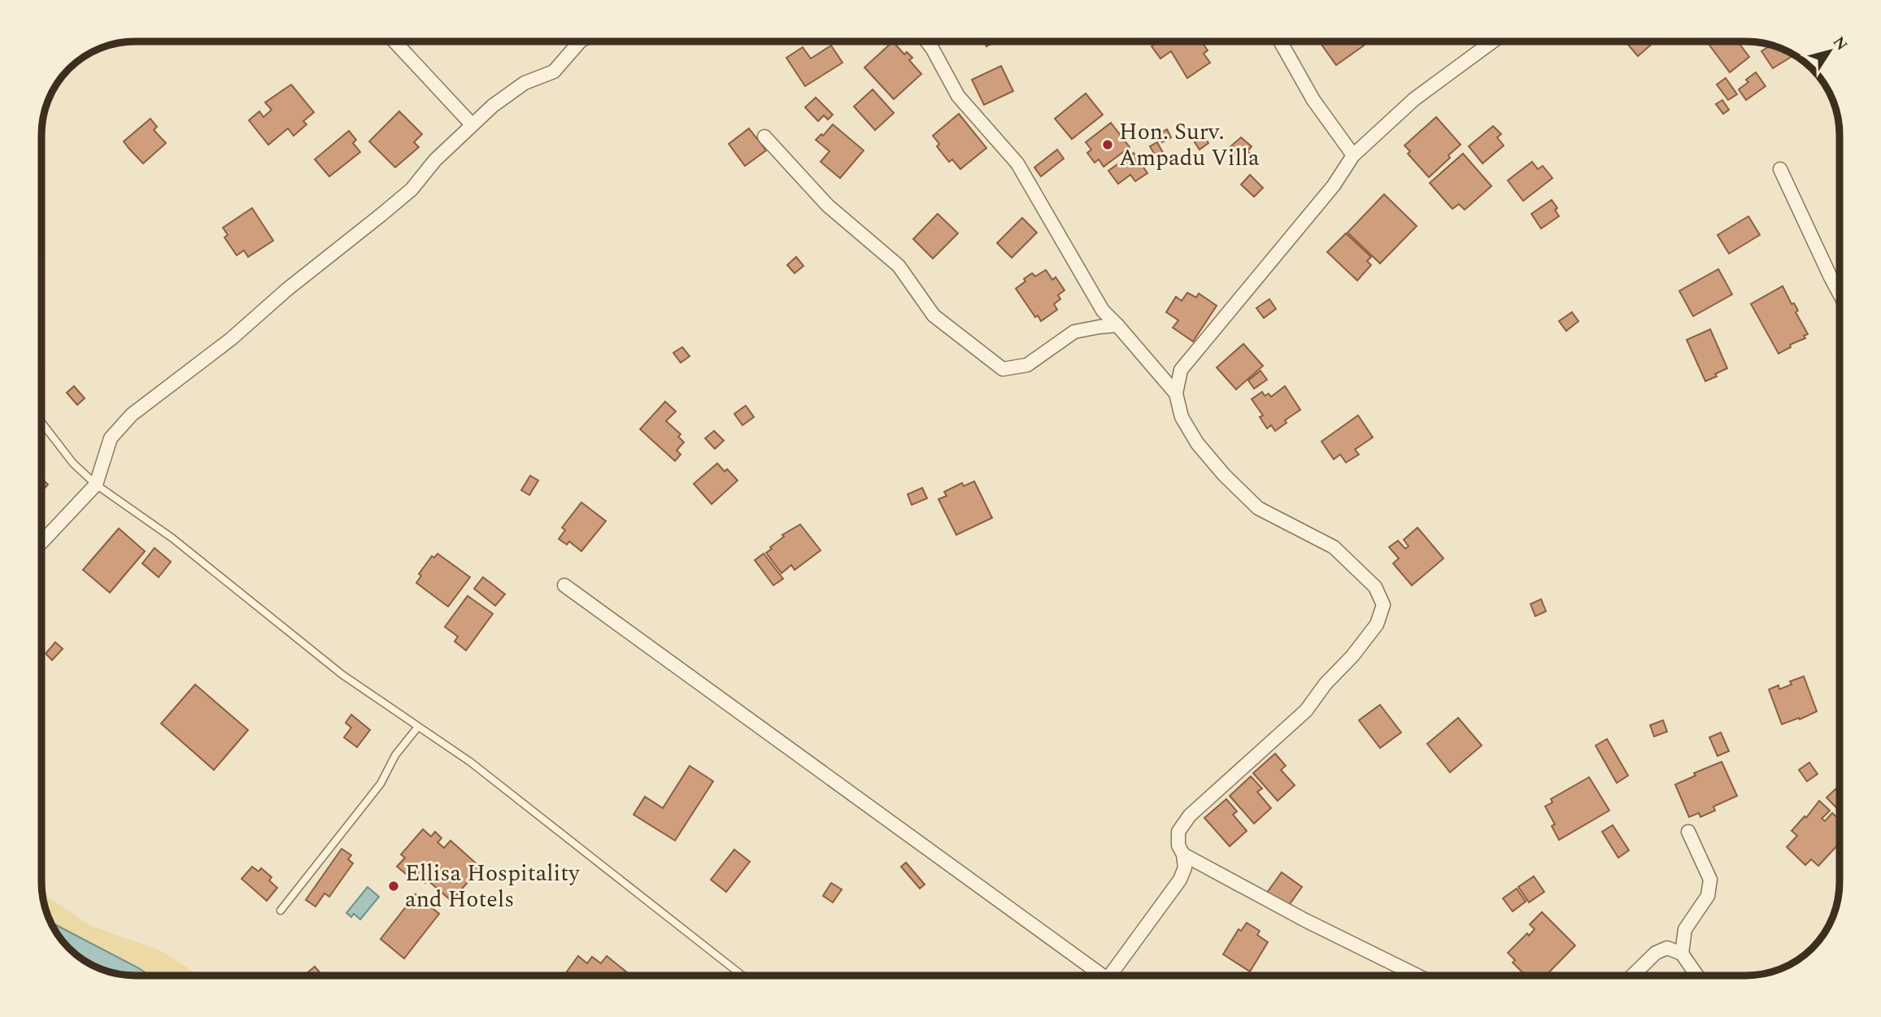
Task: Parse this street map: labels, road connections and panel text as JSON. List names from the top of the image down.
{
  "places": ["Hon. Surv. Ampadu Villa", "Ellisa Hospitality and Hotels"],
  "north": "top right"
}
